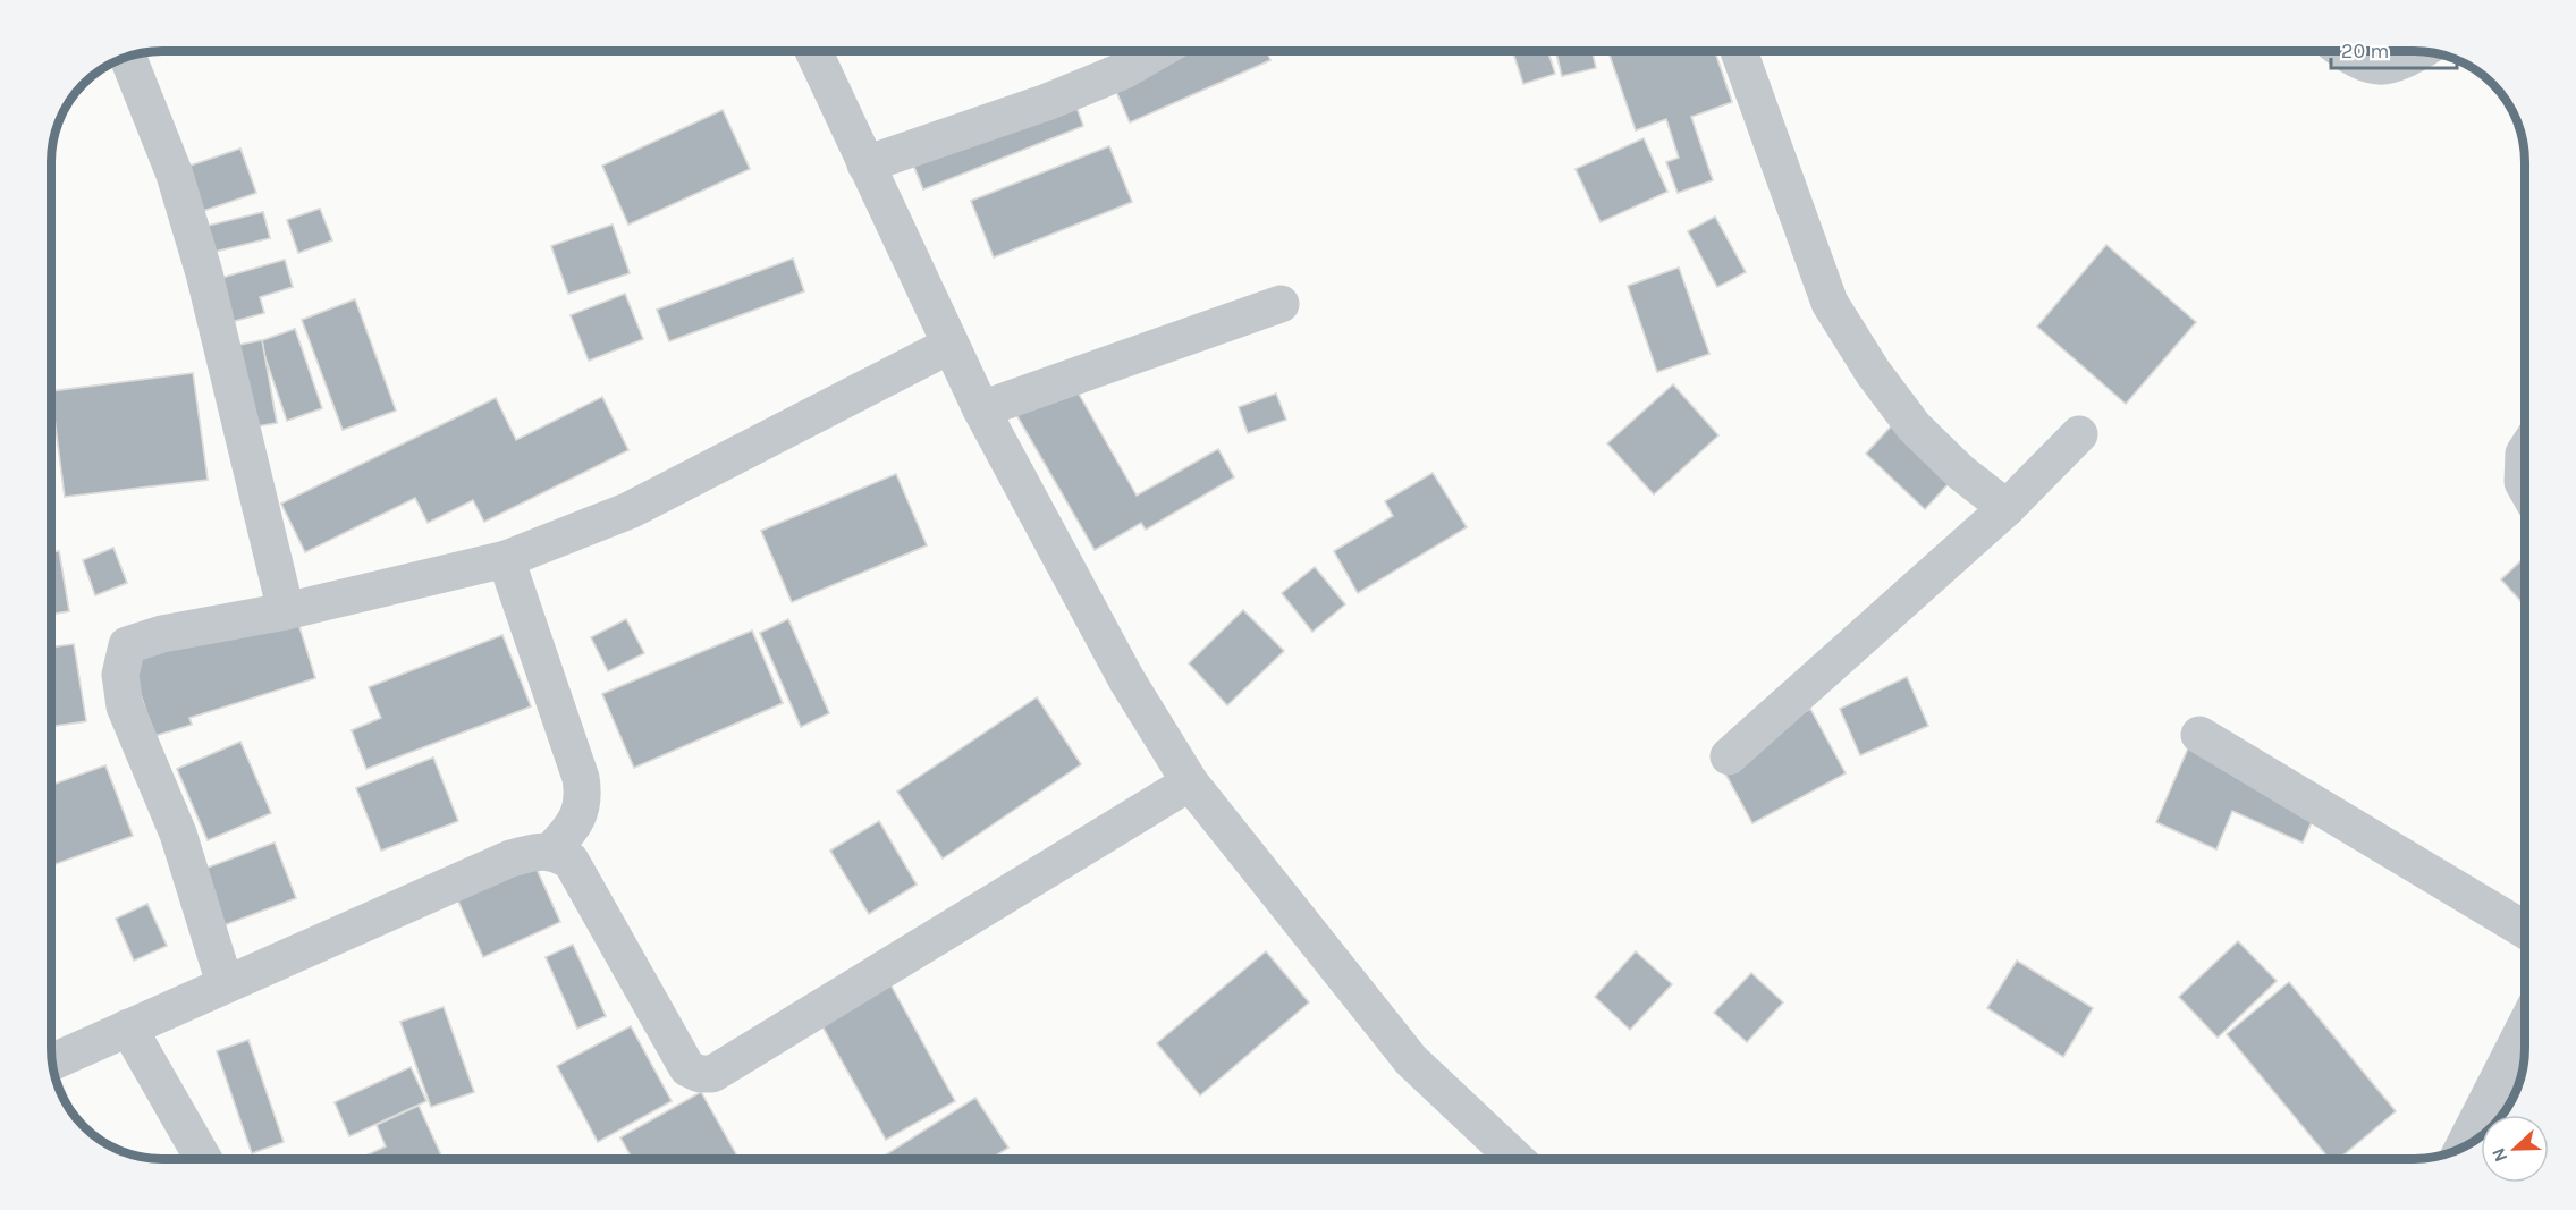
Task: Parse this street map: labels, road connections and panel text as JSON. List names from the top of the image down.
{
  "scale_bar": "20 m",
  "north": "left"
}
